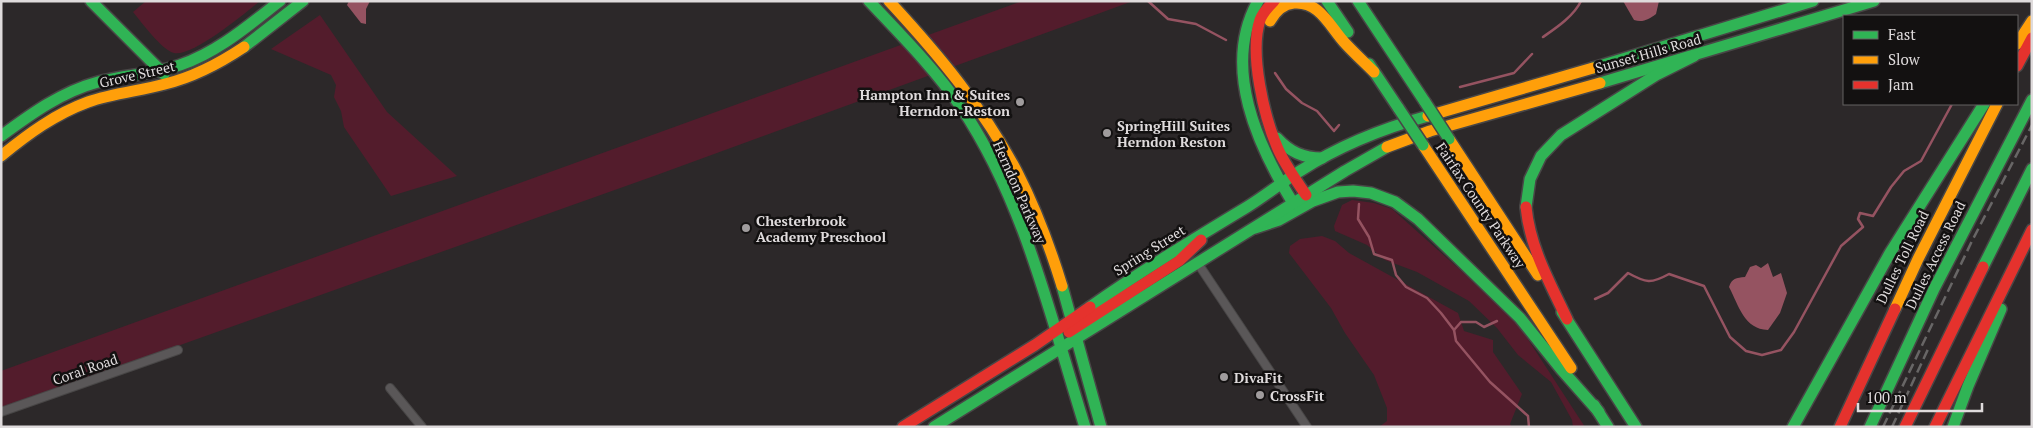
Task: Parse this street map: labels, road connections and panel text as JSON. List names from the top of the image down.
{
  "streets": {
    "main road": [
      "Sunset Hills Road",
      "Grove Street",
      "Herndon Parkway",
      "Fairfax County Parkway",
      "Spring Street",
      "Dulles Access Road",
      "Dulles Toll Road"
    ],
    "street": ["Coral Road"]
  },
  "crossings": [
    ["Sunset Hills Road", "Spring Street"],
    ["Herndon Parkway", "Spring Street"]
  ],
  "places": [
    "Hampton Inn & Suites Herndon-Reston",
    "SpringHill Suites Herndon Reston",
    "Chesterbrook Academy Preschool",
    "DivaFit",
    "CrossFit"
  ],
  "legend": ["Fast", "Slow", "Jam"],
  "scale_bar": "100 m"
}
